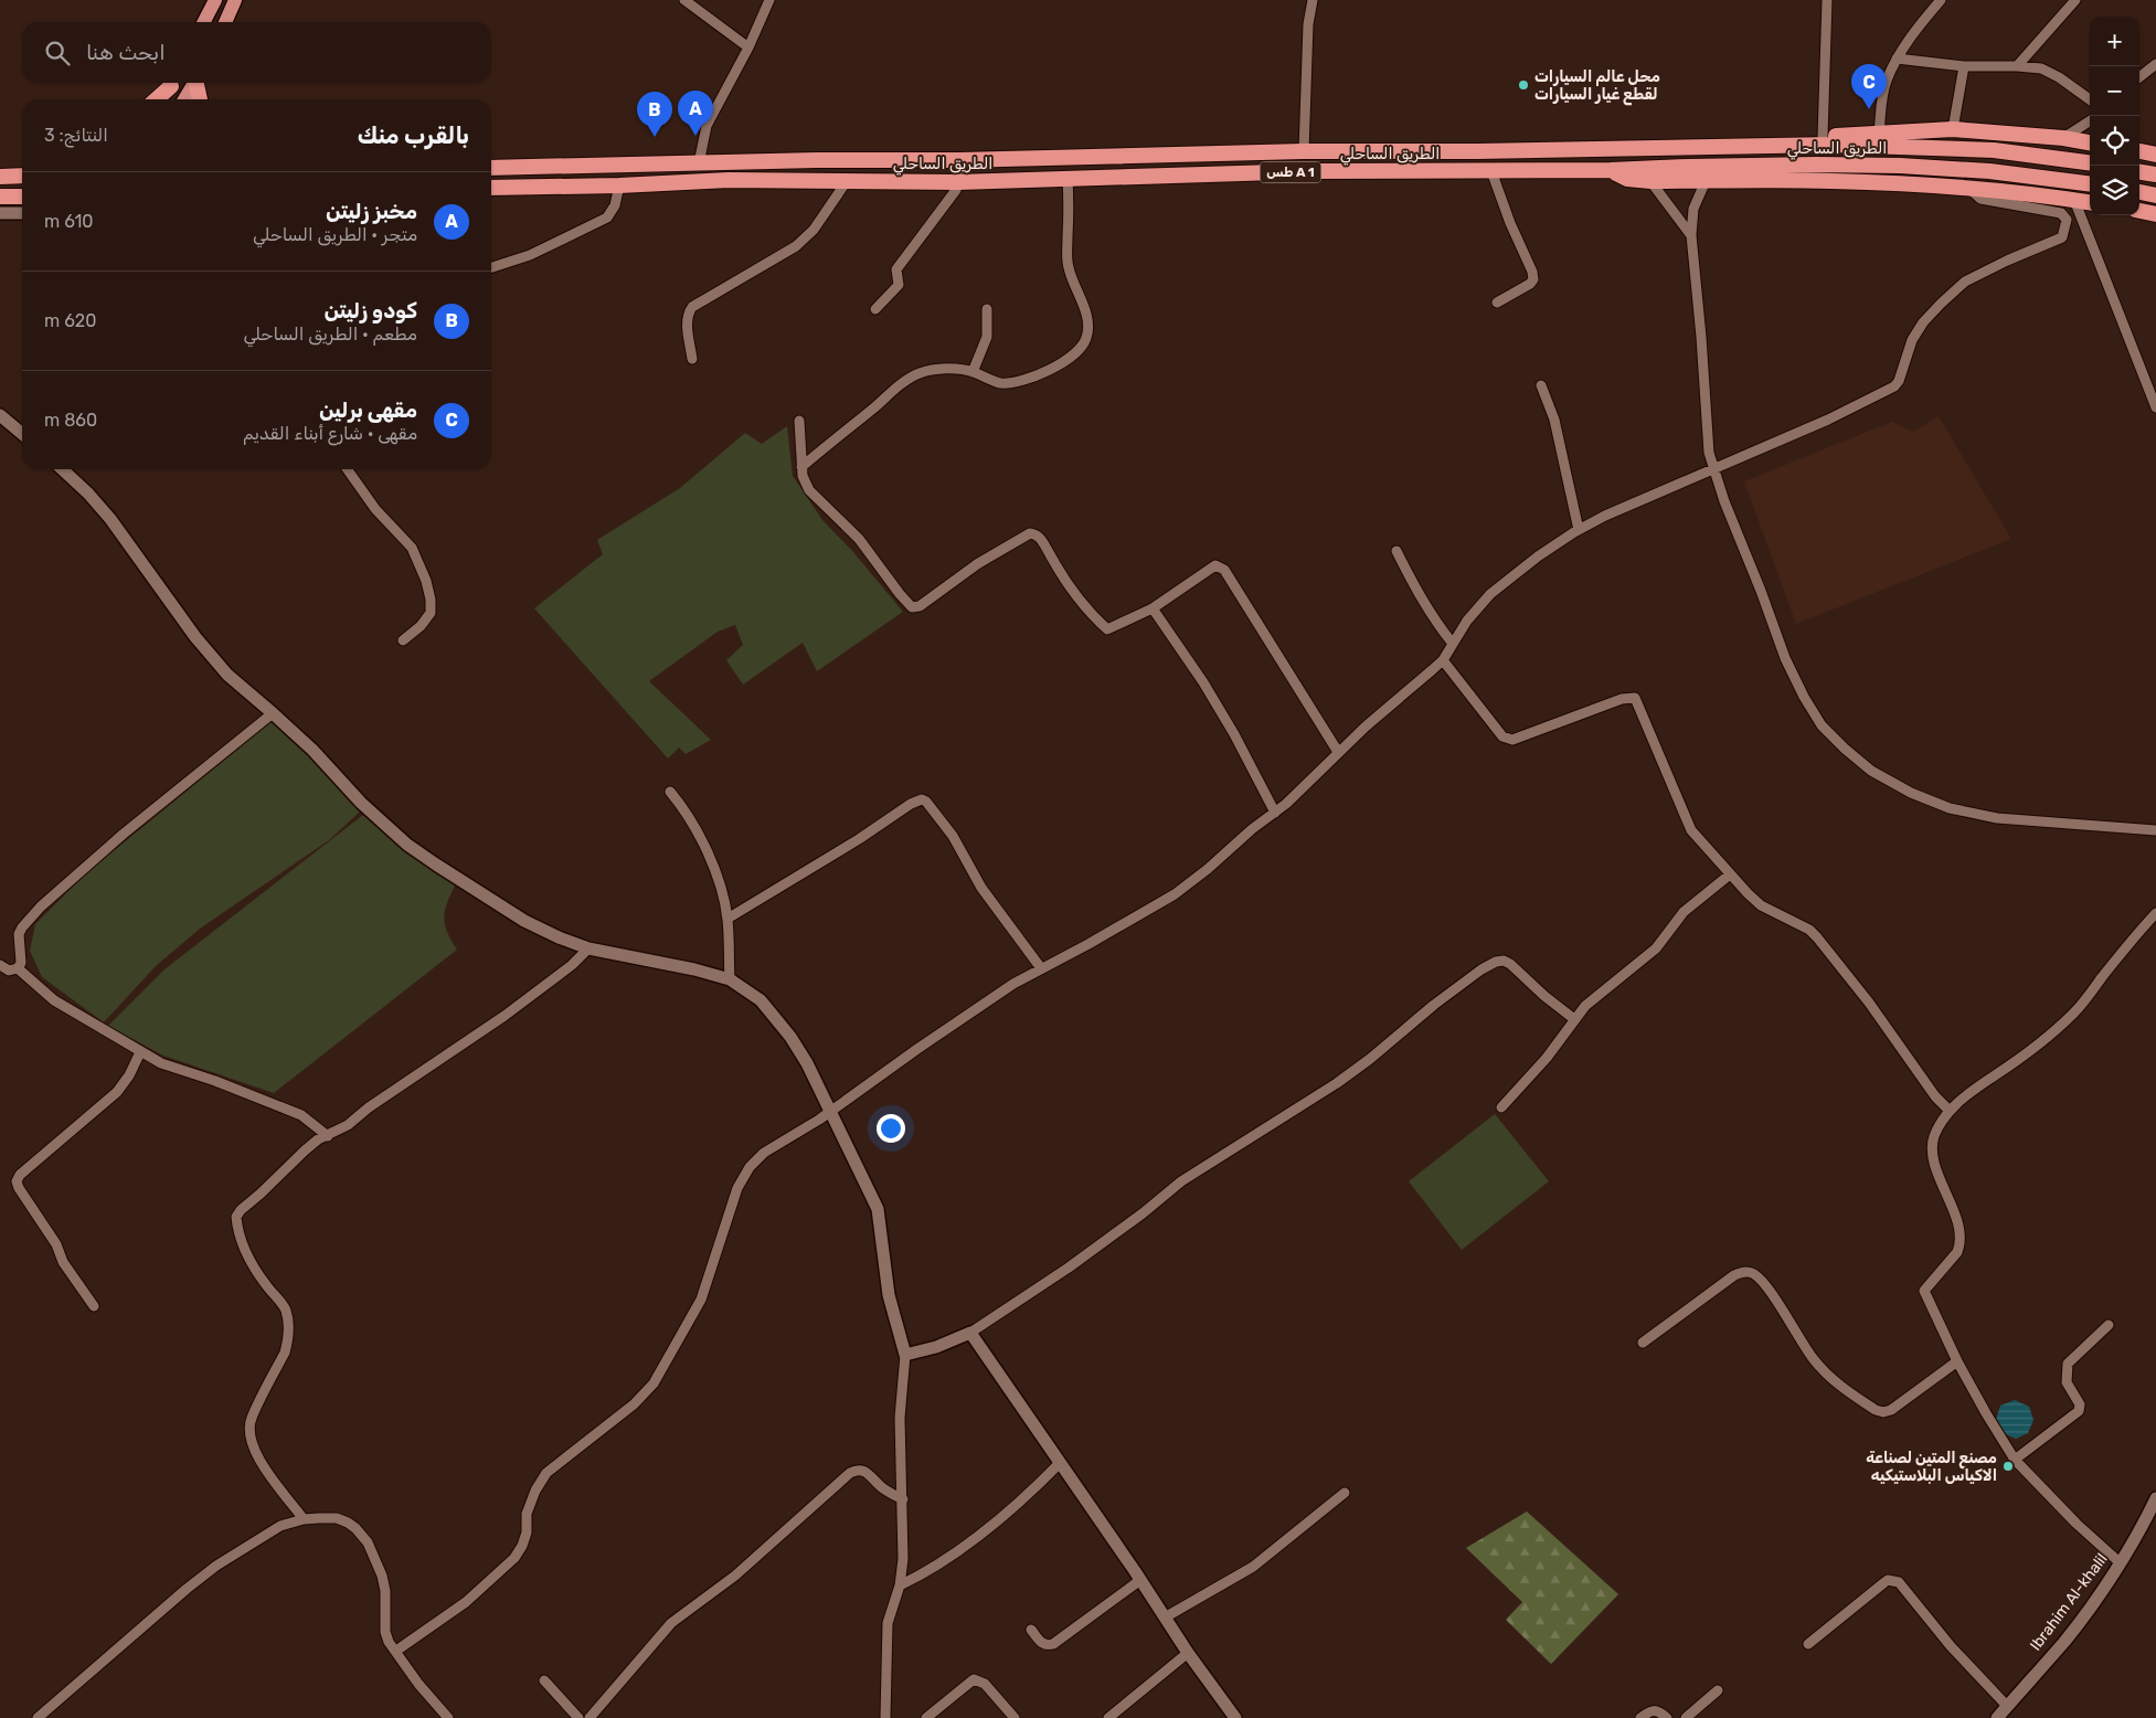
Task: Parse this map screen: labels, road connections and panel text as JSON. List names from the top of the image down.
{
  "streets": {
    "highway": ["الطريق الساحلي", "طس A 1"],
    "street": ["Ibrahim Al-khalil"]
  },
  "places": ["محل عالم السيارات لقطع غيار السيارات", "مصنع المتين لصناعة الاكياس البلاستيكيه"],
  "page": {
    "map_buttons": ["+", "−"],
    "search": "ابحث هنا",
    "pins": ["C", "A", "B"],
    "heading": ["بالقرب منك", "النتائج: 3"],
    "list": [
      {
        "mark": "A",
        "name": "مخبز زليتن",
        "note": "متجر · الطريق الساحلي",
        "value": "610 m"
      },
      {
        "mark": "B",
        "name": "كودو زليتن",
        "note": "مطعم · الطريق الساحلي",
        "value": "620 m"
      },
      {
        "mark": "C",
        "name": "مقهى برلين",
        "note": "مقهى · شارع أبناء القديم",
        "value": "860 m"
      }
    ]
  }
}
